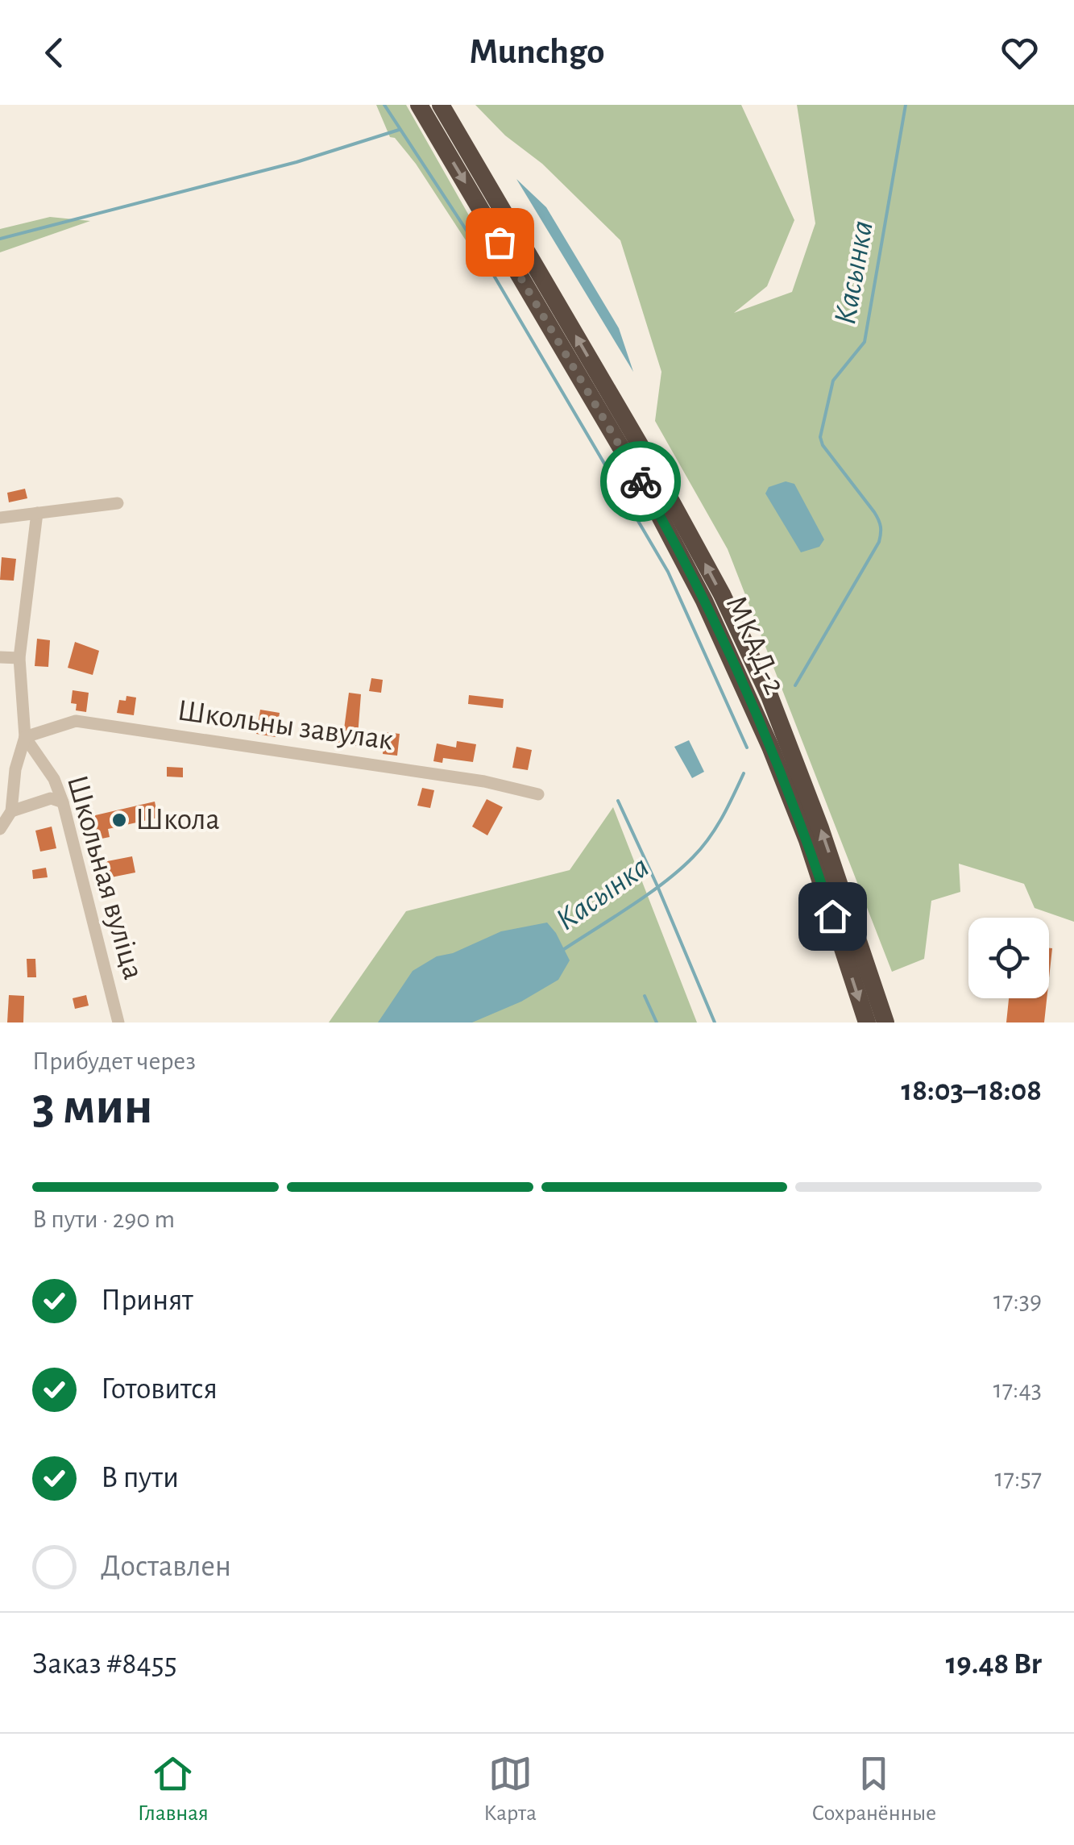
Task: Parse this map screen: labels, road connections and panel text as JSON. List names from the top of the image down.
{
  "streets": {
    "highway": ["МКАД-2"],
    "street": ["Школьны завулак", "Школьная вуліца"]
  },
  "crossings": [
    ["Школьны завулак", "Школьная вуліца"]
  ],
  "water": ["Касынка"],
  "places": ["Школа"],
  "page": {
    "header": "Munchgo",
    "heading": ["3 мин", "Прибудет через", "18:03–18:08"],
    "panel": ["Заказ #8455", "19.48 Br"],
    "bar": "В пути · 290 m",
    "list": [
      ["Принят", "17:39"],
      ["Готовится", "17:43"],
      ["В пути", "17:57"],
      "Доставлен"
    ],
    "tabs": ["Главная", "Карта", "Сохранённые"]
  }
}
